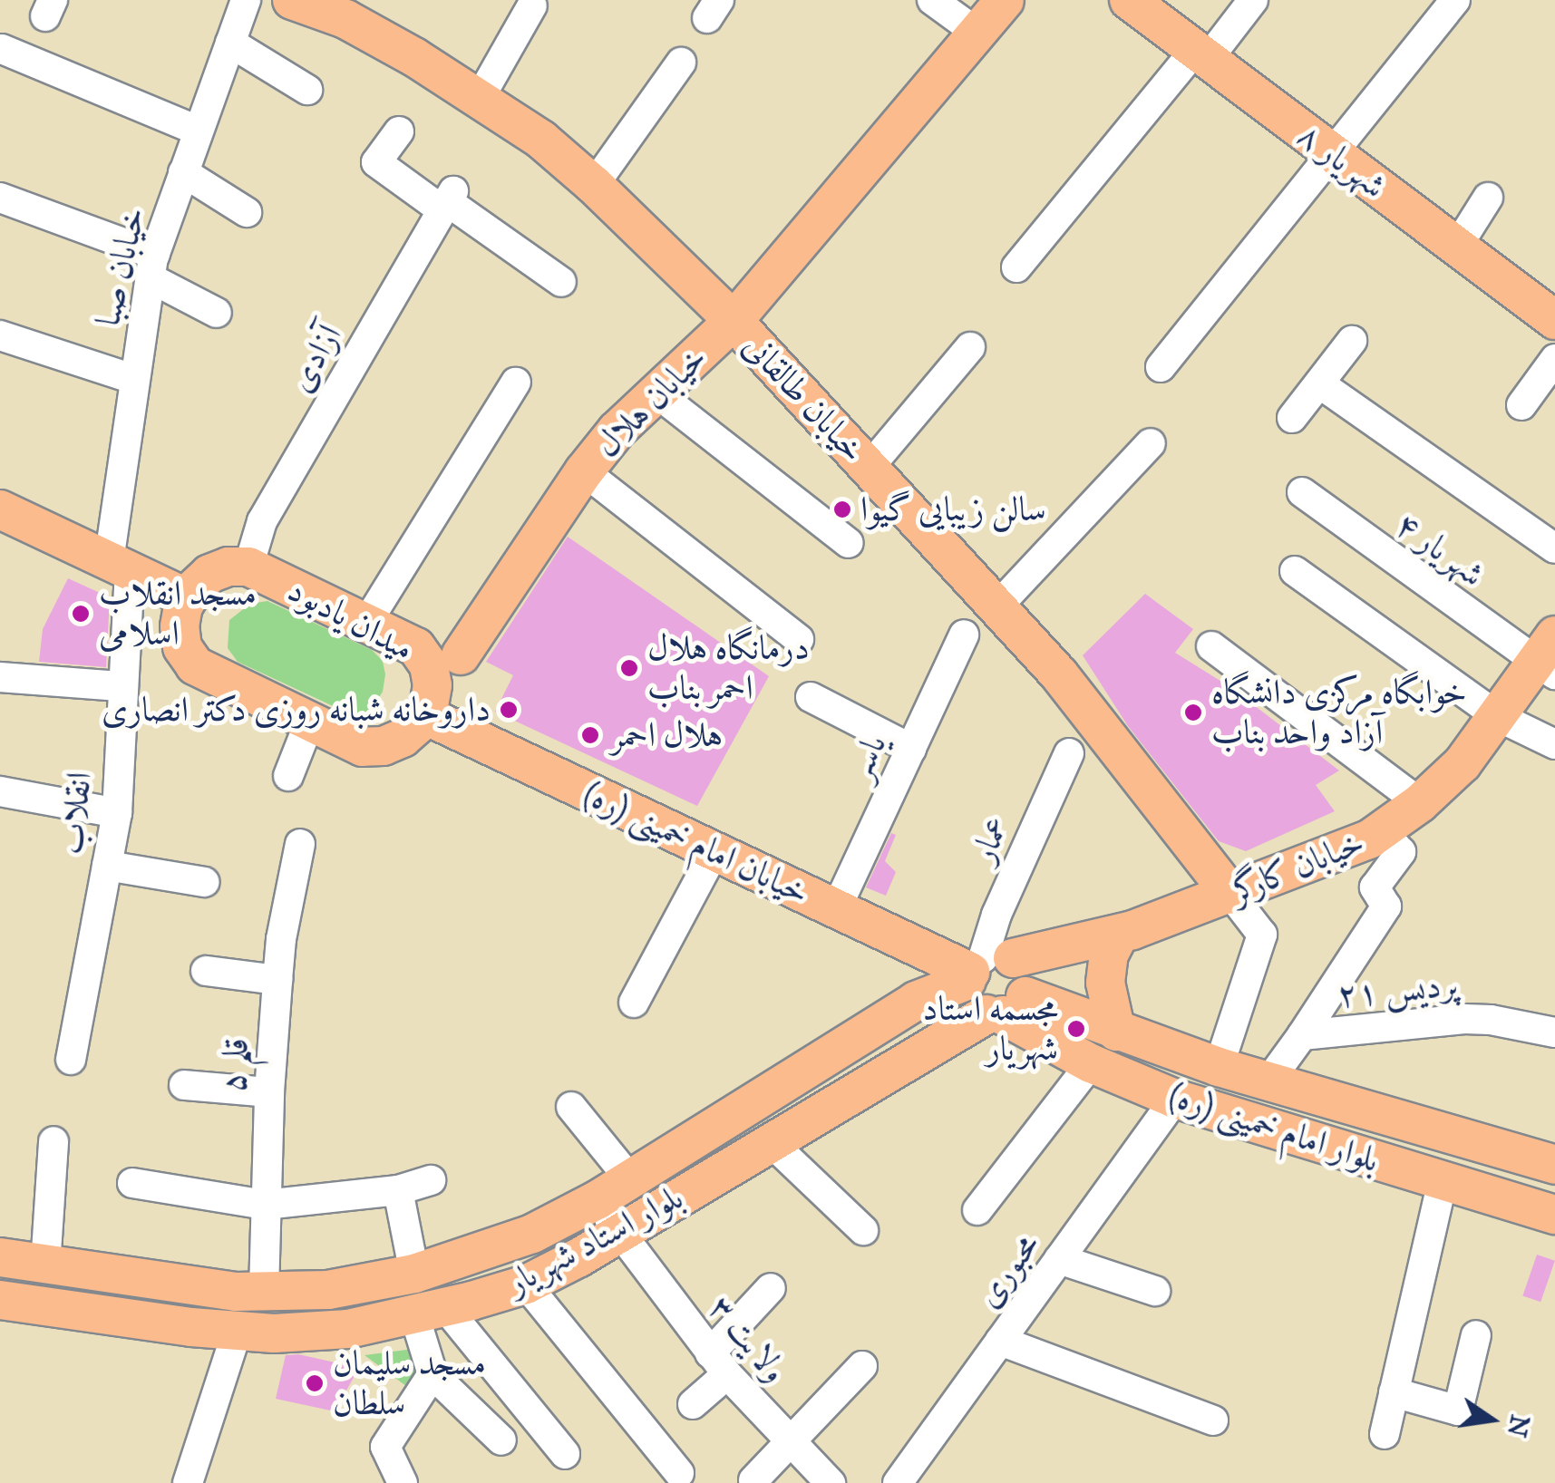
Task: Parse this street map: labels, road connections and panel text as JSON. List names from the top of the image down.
{
  "streets": {
    "main road": [
      "شهریار ۸",
      "خیابان طالقانی",
      "خیابان هلال",
      "میدان یادبود",
      "خیابان امام خمینی (ره)",
      "خیابان کارگر",
      "بلوار امام خمینی (ره)",
      "بلوار استاد شهریار"
    ],
    "street": [
      "خیابان صبا",
      "آزادی",
      "شهریار ۴",
      "یاسر",
      "انقلاب",
      "عمار",
      "پردیس ۲۱",
      "قلم ۵",
      "محبوری",
      "ولایت ۳"
    ]
  },
  "crossings": [
    ["خیابان صبا", "انقلاب"],
    ["آزادی", "میدان یادبود"],
    ["خیابان طالقانی", "خیابان هلال"],
    ["خیابان طالقانی", "خیابان کارگر"],
    ["خیابان هلال", "میدان یادبود"],
    ["شهریار ۴", "خیابان کارگر"],
    ["میدان یادبود", "خیابان امام خمینی (ره)"],
    ["یاسر", "خیابان امام خمینی (ره)"],
    ["عمار", "خیابان امام خمینی (ره)"],
    ["عمار", "خیابان کارگر"],
    ["عمار", "بلوار امام خمینی (ره)"],
    ["عمار", "بلوار استاد شهریار"],
    ["خیابان امام خمینی (ره)", "خیابان کارگر"],
    ["خیابان امام خمینی (ره)", "بلوار امام خمینی (ره)"],
    ["خیابان امام خمینی (ره)", "بلوار استاد شهریار"],
    ["خیابان کارگر", "بلوار امام خمینی (ره)"],
    ["خیابان کارگر", "بلوار استاد شهریار"],
    ["پردیس ۲۱", "بلوار امام خمینی (ره)"],
    ["قلم ۵", "بلوار استاد شهریار"],
    ["بلوار امام خمینی (ره)", "بلوار استاد شهریار"],
    ["بلوار امام خمینی (ره)", "محبوری"],
    ["بلوار استاد شهریار", "ولایت ۳"]
  ],
  "places": [
    "سالن زیبایی گیوا",
    "مسجد انقلاب اسلامی",
    "درمانگاه هلال احمر بناب",
    "داروخانه شبانه روزی دکتر انصاری",
    "خوابگاه مرکزی دانشگاه آزاد واحد بناب",
    "هلال احمر",
    "مجسمه استاد شهریار",
    "مسجد سلیمان سلطان"
  ],
  "north": "right"
}
